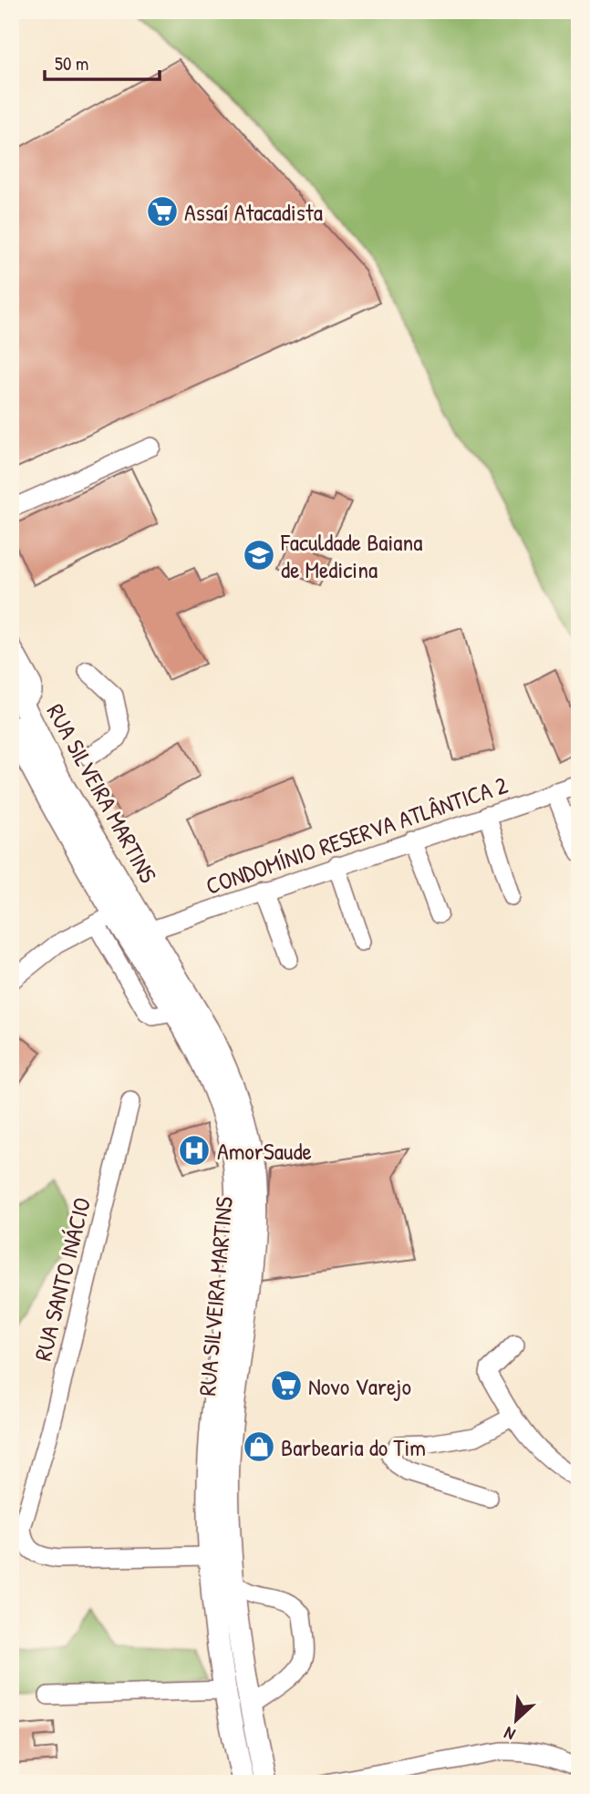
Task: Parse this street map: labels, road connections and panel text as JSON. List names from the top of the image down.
{
  "streets": {
    "main road": ["RUA SILVEIRA MARTINS"],
    "street": ["CONDOMÍNIO RESERVA ATLÂNTICA 2", "RUA SANTO INÁCIO"]
  },
  "crossings": [
    ["RUA SILVEIRA MARTINS", "CONDOMÍNIO RESERVA ATLÂNTICA 2"],
    ["RUA SILVEIRA MARTINS", "RUA SANTO INÁCIO"]
  ],
  "places": {
    "supermarket": ["Assaí Atacadista", "Novo Varejo"],
    "school or university": ["Faculdade Baiana de Medicina"],
    "hospital": ["AmorSaude"],
    "shop": ["Barbearia do Tim"]
  },
  "scale_bar": "50 m",
  "north": "bottom left"
}
